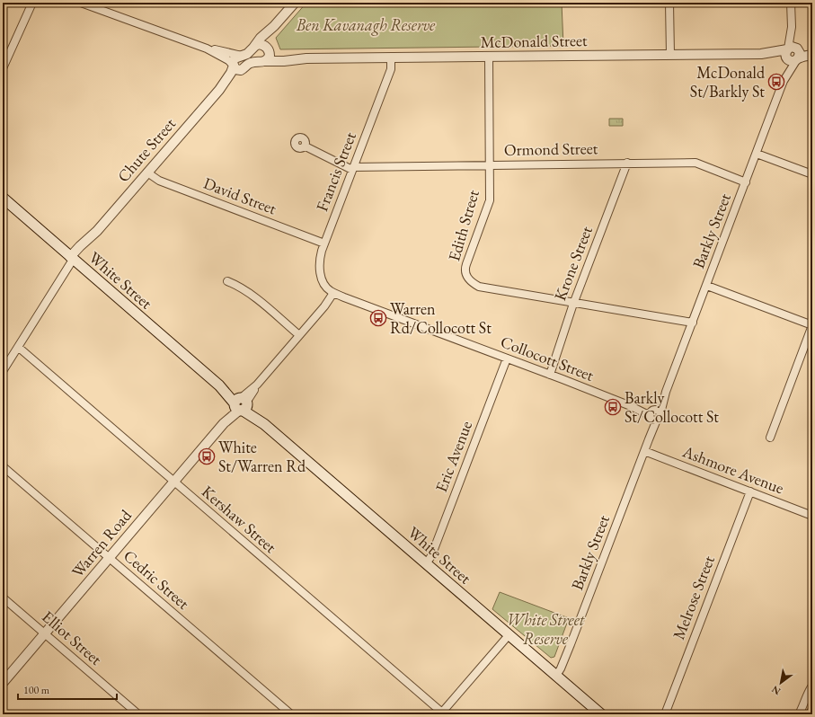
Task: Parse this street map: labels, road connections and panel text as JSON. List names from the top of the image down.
{
  "streets": {
    "main road": ["White Street"],
    "street": [
      "McDonald Street",
      "Ormond Street",
      "Chute Street",
      "Francis Street",
      "David Street",
      "Edith Street",
      "Barkly Street",
      "Krone Street",
      "Collocott Street",
      "Eric Avenue",
      "Ashmore Avenue",
      "Kershaw Street",
      "Warren Road",
      "Cedric Street",
      "Melrose Street",
      "Elliot Street"
    ]
  },
  "crossings": [
    ["McDonald Street", "Chute Street"],
    ["McDonald Street", "Francis Street"],
    ["McDonald Street", "Edith Street"],
    ["McDonald Street", "Barkly Street"],
    ["Ormond Street", "Francis Street"],
    ["Ormond Street", "Edith Street"],
    ["Ormond Street", "Barkly Street"],
    ["Ormond Street", "Krone Street"],
    ["Chute Street", "David Street"],
    ["Chute Street", "White Street"],
    ["Chute Street", "Kershaw Street"],
    ["Francis Street", "David Street"],
    ["Francis Street", "Collocott Street"],
    ["Francis Street", "Warren Road"],
    ["Edith Street", "Barkly Street"],
    ["Edith Street", "Krone Street"],
    ["Barkly Street", "White Street"],
    ["Barkly Street", "Collocott Street"],
    ["Barkly Street", "Ashmore Avenue"],
    ["Krone Street", "Collocott Street"],
    ["White Street", "Eric Avenue"],
    ["White Street", "Warren Road"],
    ["Collocott Street", "Eric Avenue"],
    ["Collocott Street", "Warren Road"],
    ["Ashmore Avenue", "Melrose Street"],
    ["Kershaw Street", "Warren Road"],
    ["Warren Road", "Cedric Street"],
    ["Warren Road", "Elliot Street"]
  ],
  "parks": ["Ben Kavanagh Reserve", "White Street Reserve"],
  "places": {
    "bus stop": [
      "McDonald St/Barkly St",
      "Warren Rd/Collocott St",
      "Barkly St/Collocott St",
      "White St/Warren Rd"
    ]
  },
  "scale_bar": "100 m",
  "north": "bottom left"
}
